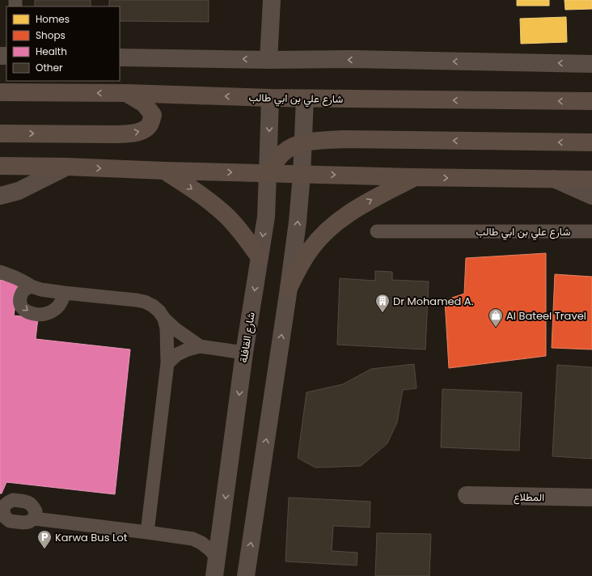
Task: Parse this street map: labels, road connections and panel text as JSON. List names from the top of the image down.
{
  "streets": {
    "main road": ["شارع علي بن ابي طالب"],
    "street": ["شارع القافلة", "المطلاع"]
  },
  "crossings": [
    ["شارع علي بن ابي طالب", "شارع القافلة"]
  ],
  "places": {
    "building": ["Dr Mohamed A."],
    "shop": ["Al Bateel Travel"],
    "parking": ["Karwa Bus Lot"]
  },
  "legend": [
    "Homes",
    "Shops",
    "Health",
    "Other"
  ]
}
